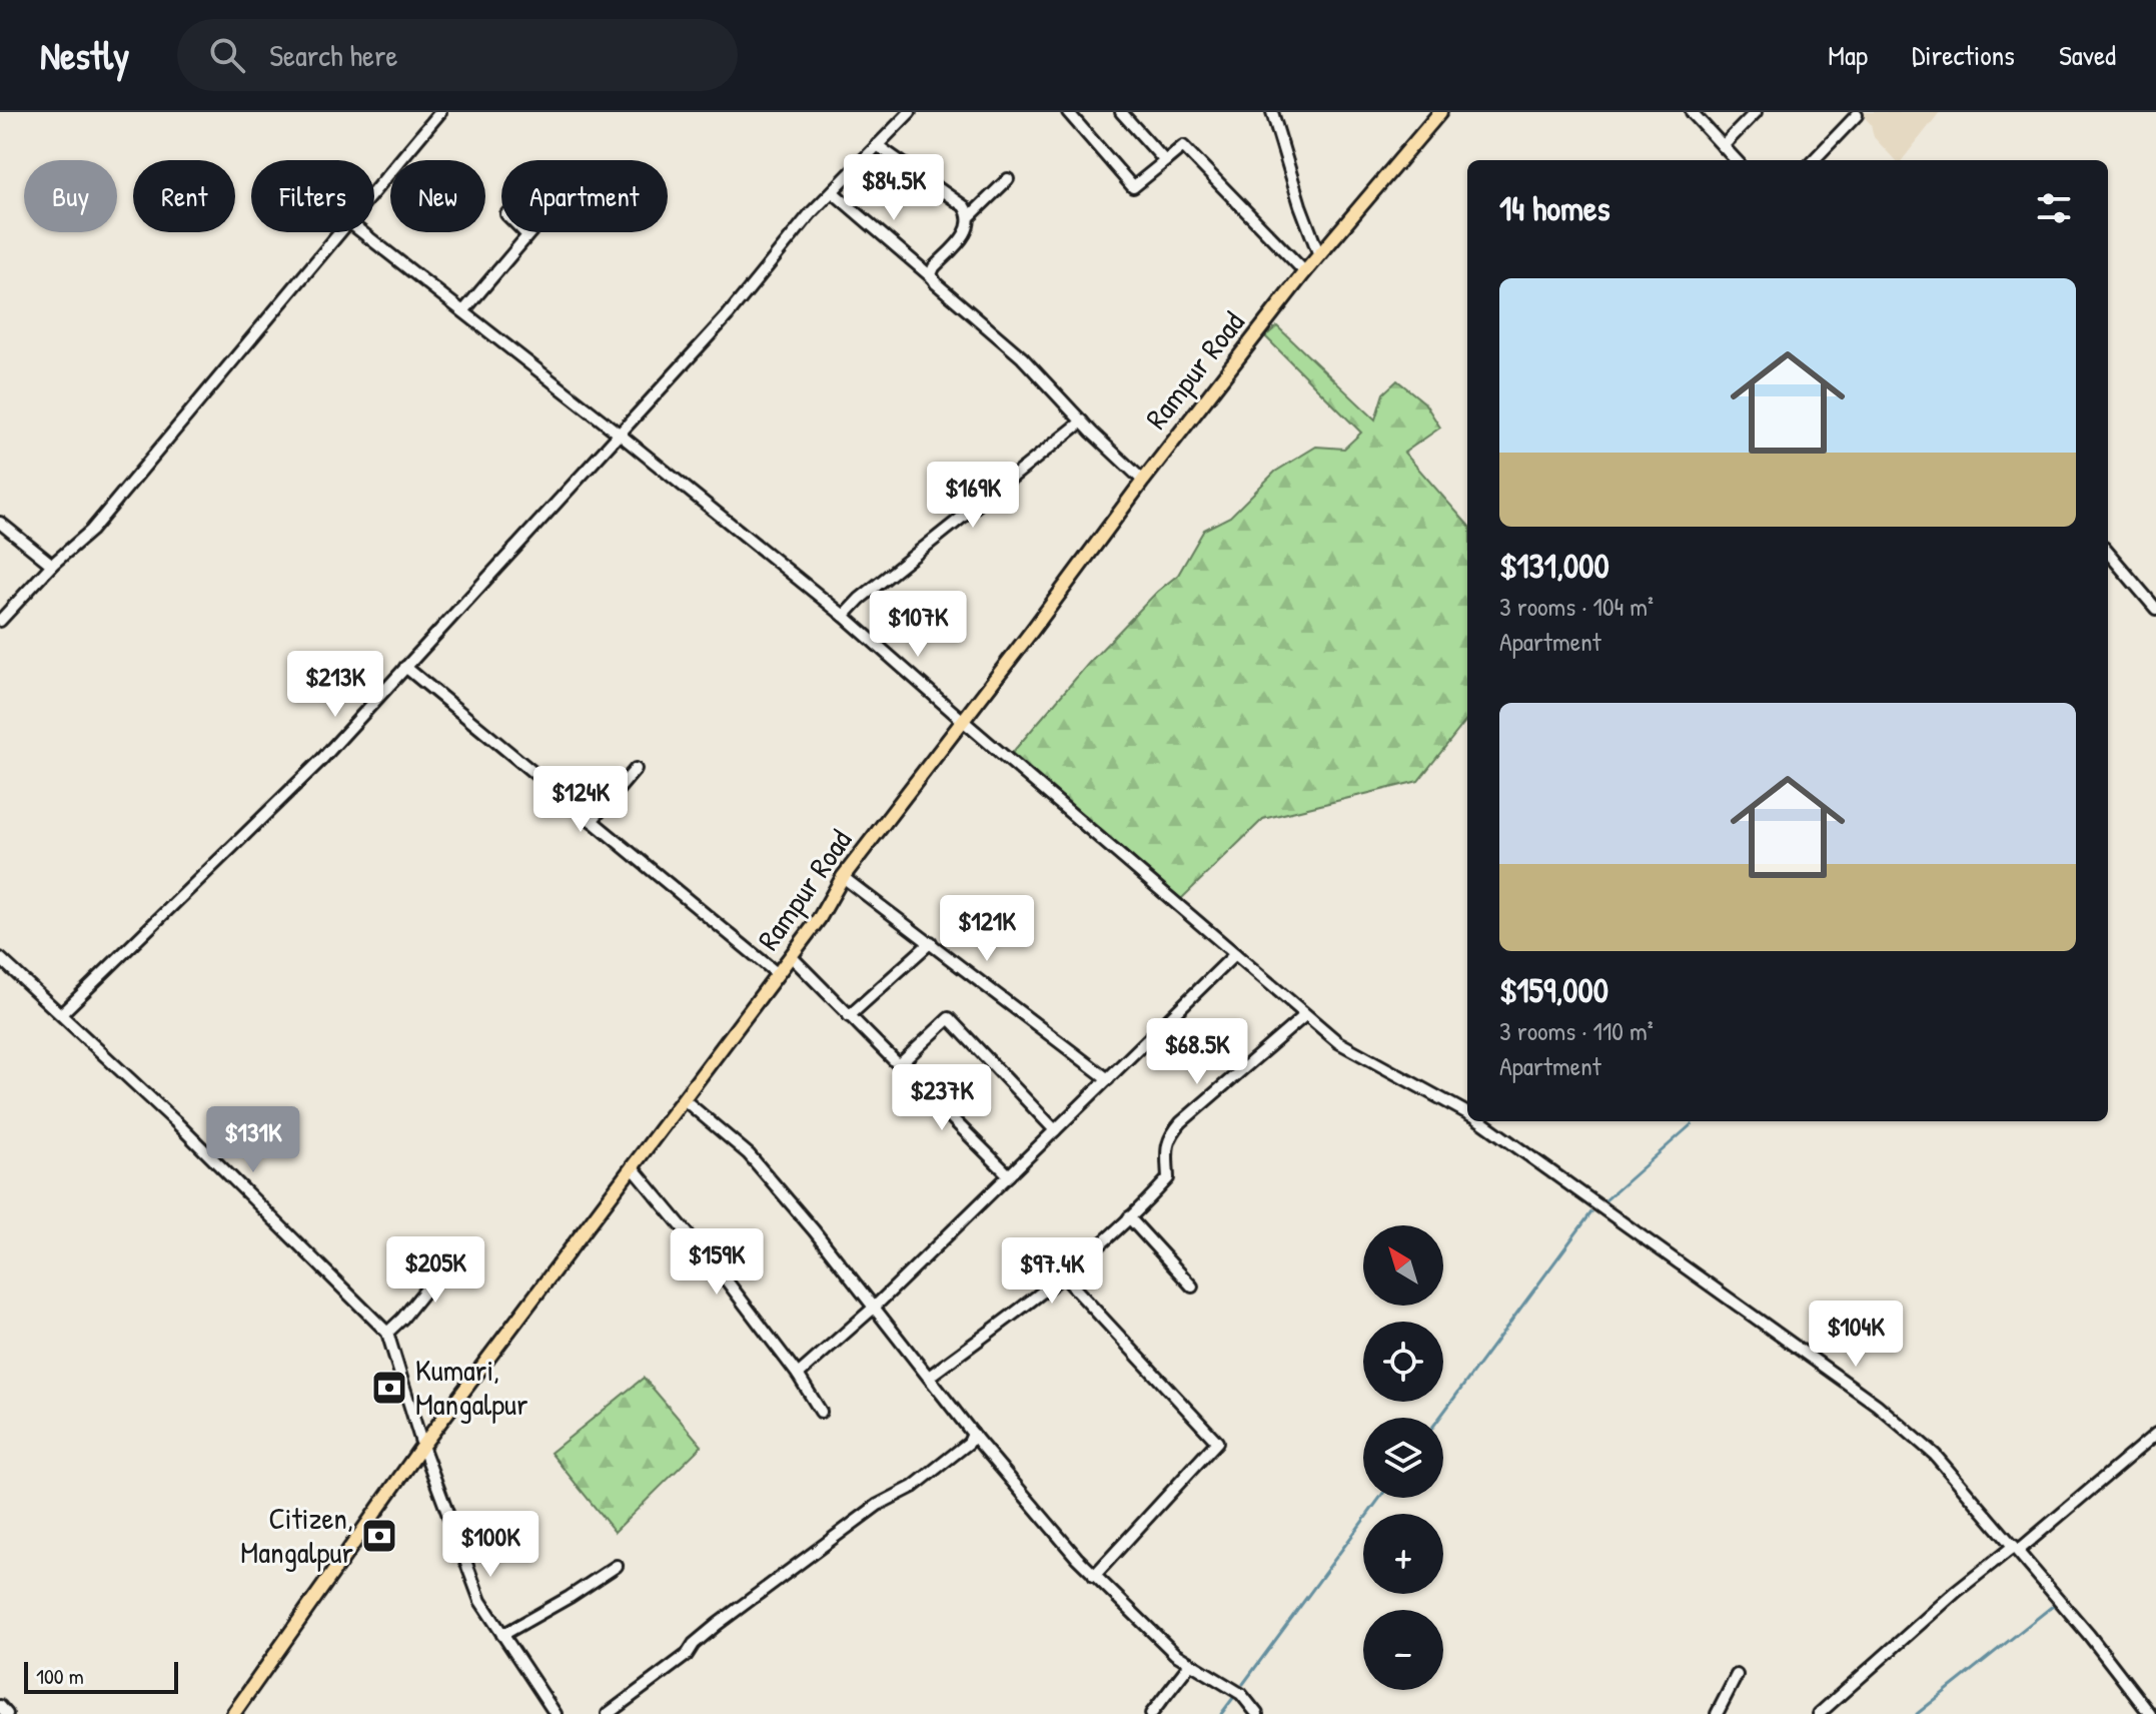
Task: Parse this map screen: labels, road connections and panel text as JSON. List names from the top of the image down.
{
  "streets": {
    "main road": ["Rampur Road"]
  },
  "places": {
    "bank": ["Kumari, Mangalpur", "Citizen, Mangalpur"]
  },
  "scale_bar": "100 m",
  "north": "top left",
  "page": {
    "header": "Nestly",
    "search": "Search here",
    "nav": ["Map", "Directions", "Saved"],
    "price": [
      "$84.5K",
      "$169K",
      "$107K",
      "$213K",
      "$124K",
      "$121K",
      "$68.5K",
      "$237K",
      "$131K",
      "$159K",
      "$205K",
      "$97.4K",
      "$104K",
      "$100K"
    ],
    "chip": [
      "Buy",
      "Rent",
      "Filters",
      "New",
      "Apartment"
    ],
    "heading": "14 homes",
    "list": [
      {
        "name": "$131,000",
        "note": "3 rooms · 104 m² · Apartment"
      },
      {
        "name": "$159,000",
        "note": "3 rooms · 110 m² · Apartment"
      }
    ],
    "map_buttons": ["+", "−"],
    "scale": "100 m"
  }
}
